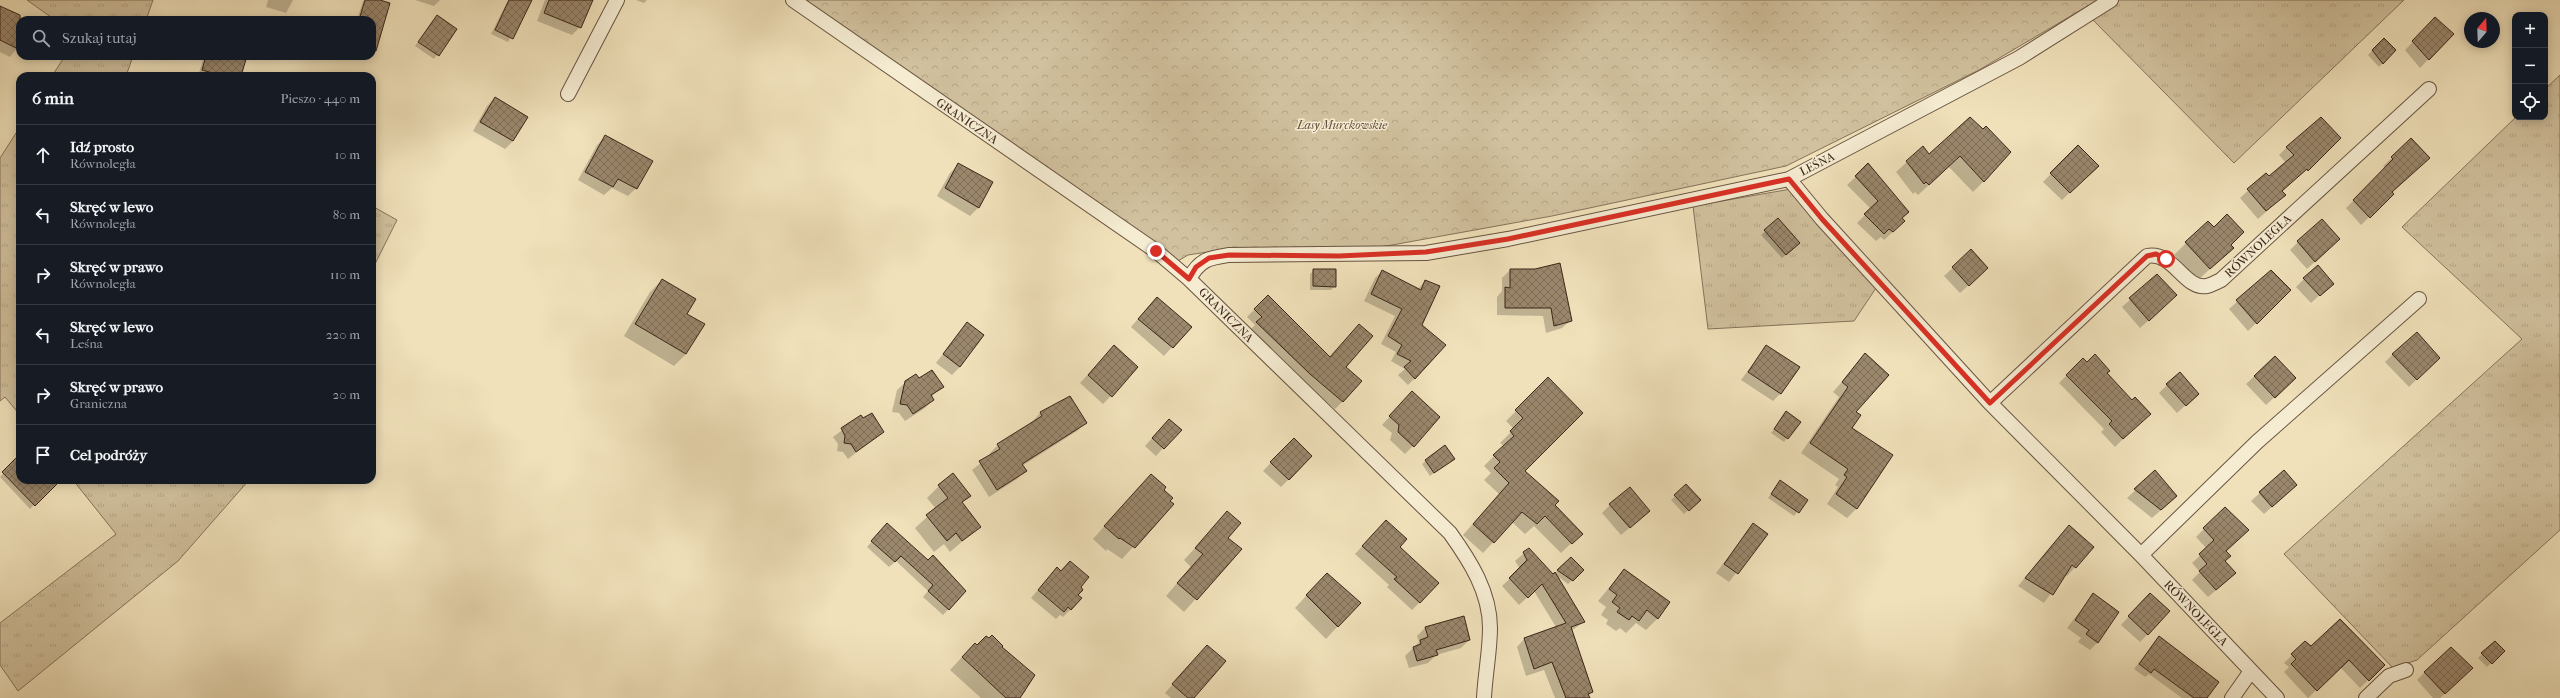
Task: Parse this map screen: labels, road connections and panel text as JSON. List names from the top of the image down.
{
  "streets": {
    "street": ["GRANICZNA", "LEŚNA", "RÓWNOLEGŁA"]
  },
  "crossings": [
    ["GRANICZNA", "LEŚNA"],
    ["LEŚNA", "RÓWNOLEGŁA"]
  ],
  "parks": ["Lasy Murckowskie"],
  "north": "top",
  "page": {
    "map_buttons": ["+", "−"],
    "search": "Szukaj tutaj",
    "heading": ["6 min", "Pieszo · 440 m"],
    "list": [
      ["Idź prosto", "Równoległa", "10 m"],
      ["Skręć w lewo", "Równoległa", "80 m"],
      ["Skręć w prawo", "Równoległa", "110 m"],
      ["Skręć w lewo", "Leśna", "220 m"],
      ["Skręć w prawo", "Graniczna", "20 m"],
      "Cel podróży"
    ]
  }
}
